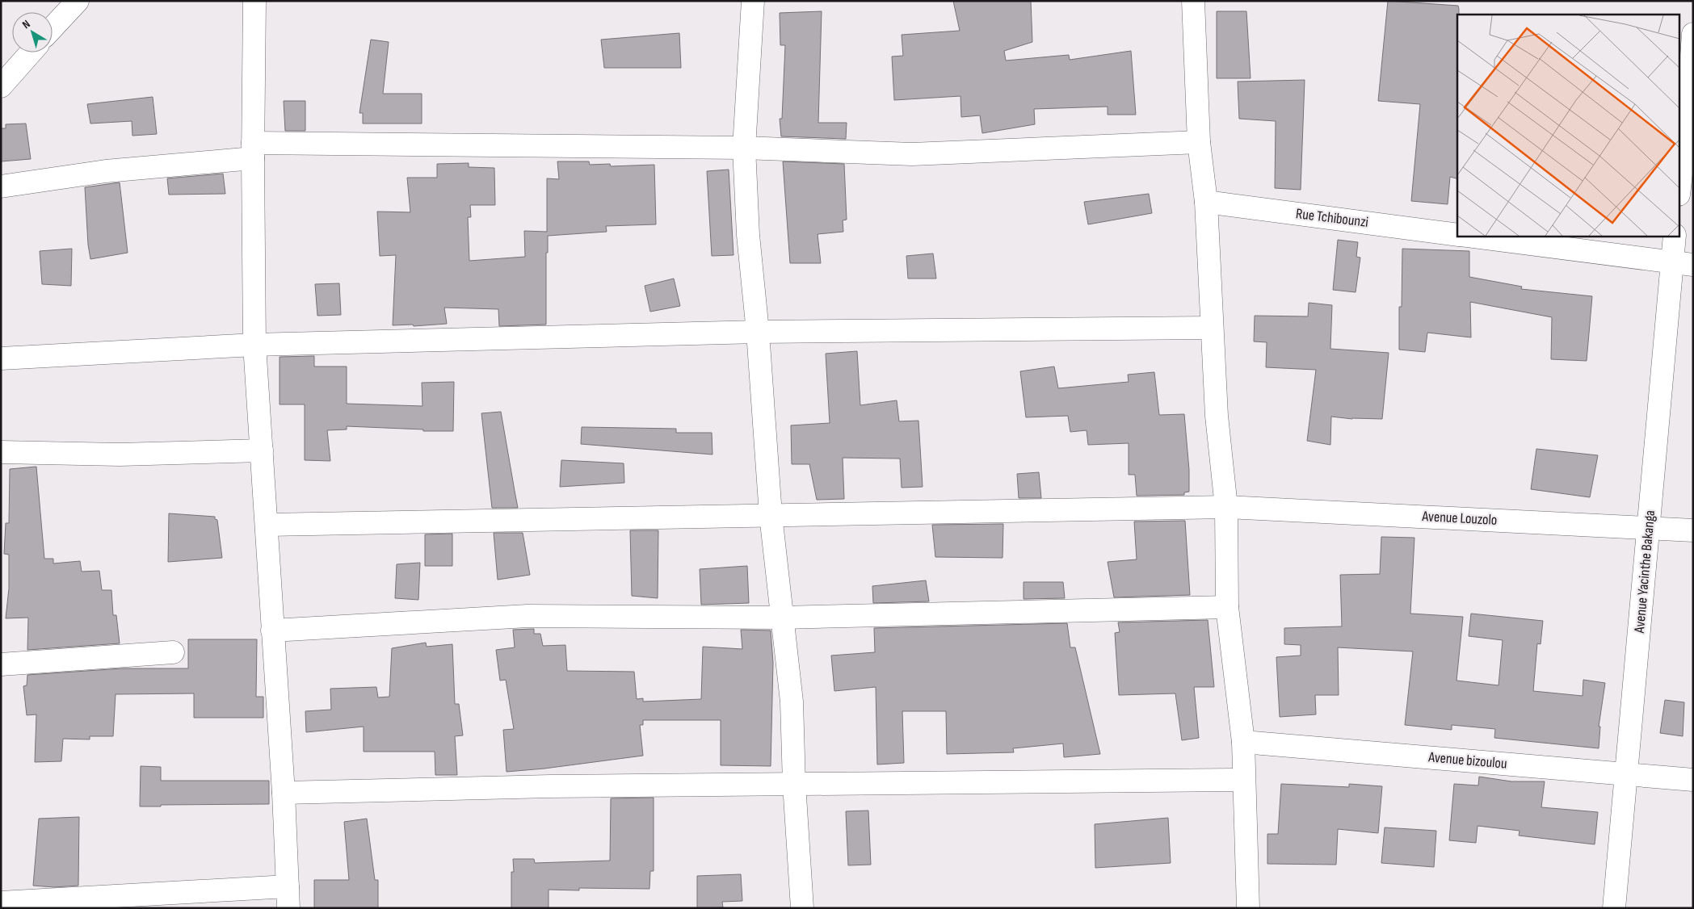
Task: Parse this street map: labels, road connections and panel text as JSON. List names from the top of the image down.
{
  "streets": {
    "street": [
      "Rue Tchibounzi",
      "Avenue Louzolo",
      "Avenue Yacinthe Bakanga",
      "Avenue bizoulou"
    ]
  },
  "crossings": [
    ["Rue Tchibounzi", "Avenue Yacinthe Bakanga"],
    ["Avenue Louzolo", "Avenue Yacinthe Bakanga"],
    ["Avenue Yacinthe Bakanga", "Avenue bizoulou"]
  ],
  "north": "top left"
}
